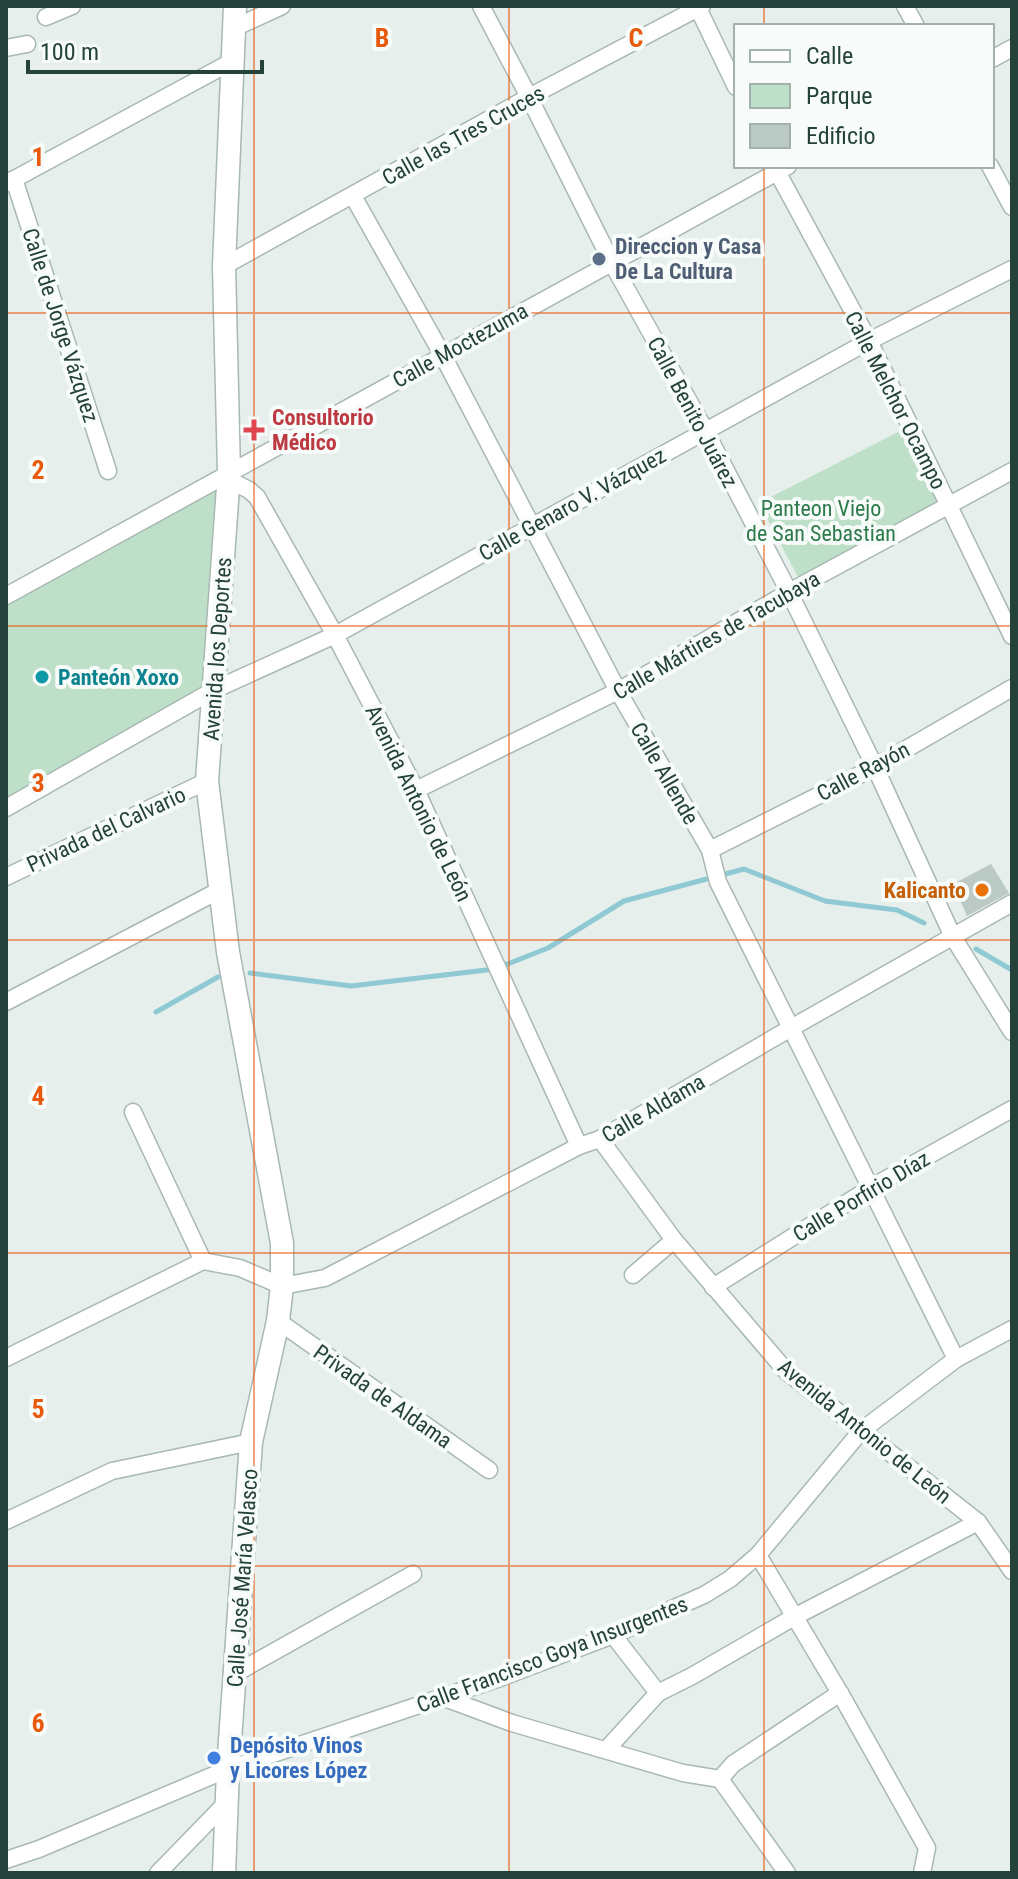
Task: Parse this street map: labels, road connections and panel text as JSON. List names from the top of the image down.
{
  "streets": {
    "street": [
      "Calle las Tres Cruces",
      "Calle de Jorge Vázquez",
      "Calle Moctezuma",
      "Calle Melchor Ocampo",
      "Calle Benito Juárez",
      "Calle Genaro V. Vázquez",
      "Calle Mártires de Tacubaya",
      "Avenida los Deportes",
      "Calle Rayón",
      "Calle Allende",
      "Avenida Antonio de León",
      "Privada del Calvario",
      "Calle Aldama",
      "Calle Porfirio Díaz",
      "Privada de Aldama",
      "Calle José María Velasco",
      "Calle Francisco Goya Insurgentes"
    ]
  },
  "crossings": [
    ["Calle las Tres Cruces", "Calle Benito Juárez"],
    ["Calle las Tres Cruces", "Avenida los Deportes"],
    ["Calle las Tres Cruces", "Calle Allende"],
    ["Calle Moctezuma", "Calle Melchor Ocampo"],
    ["Calle Moctezuma", "Calle Benito Juárez"],
    ["Calle Moctezuma", "Avenida los Deportes"],
    ["Calle Moctezuma", "Calle Allende"],
    ["Calle Moctezuma", "Avenida Antonio de León"],
    ["Calle Melchor Ocampo", "Calle Genaro V. Vázquez"],
    ["Calle Melchor Ocampo", "Calle Mártires de Tacubaya"],
    ["Calle Benito Juárez", "Calle Genaro V. Vázquez"],
    ["Calle Benito Juárez", "Calle Mártires de Tacubaya"],
    ["Calle Benito Juárez", "Calle Rayón"],
    ["Calle Benito Juárez", "Calle Aldama"],
    ["Calle Genaro V. Vázquez", "Avenida los Deportes"],
    ["Calle Genaro V. Vázquez", "Calle Allende"],
    ["Calle Genaro V. Vázquez", "Avenida Antonio de León"],
    ["Calle Mártires de Tacubaya", "Calle Allende"],
    ["Calle Mártires de Tacubaya", "Avenida Antonio de León"],
    ["Avenida los Deportes", "Avenida Antonio de León"],
    ["Avenida los Deportes", "Privada del Calvario"],
    ["Avenida los Deportes", "Calle Aldama"],
    ["Avenida los Deportes", "Calle José María Velasco"],
    ["Calle Rayón", "Calle Allende"],
    ["Calle Allende", "Calle Aldama"],
    ["Calle Allende", "Calle Porfirio Díaz"],
    ["Calle Allende", "Calle Francisco Goya Insurgentes"],
    ["Avenida Antonio de León", "Calle Aldama"],
    ["Avenida Antonio de León", "Calle Porfirio Díaz"],
    ["Avenida Antonio de León", "Calle Francisco Goya Insurgentes"],
    ["Calle Aldama", "Calle José María Velasco"],
    ["Privada de Aldama", "Calle José María Velasco"],
    ["Calle José María Velasco", "Calle Francisco Goya Insurgentes"]
  ],
  "parks": ["Panteon Viejo de San Sebastian"],
  "places": {
    "other": [
      "Direccion y Casa De La Cultura",
      "Panteón Xoxo",
      "Kalicanto",
      "Depósito Vinos y Licores López"
    ],
    "health": ["Consultorio Médico"]
  },
  "legend": ["Calle", "Parque", "Edificio"],
  "scale_bar": "100 m",
  "grid": {
    "columns": ["B", "C"],
    "rows": [
      "1",
      "2",
      "3",
      "4",
      "5",
      "6"
    ]
  }
}
